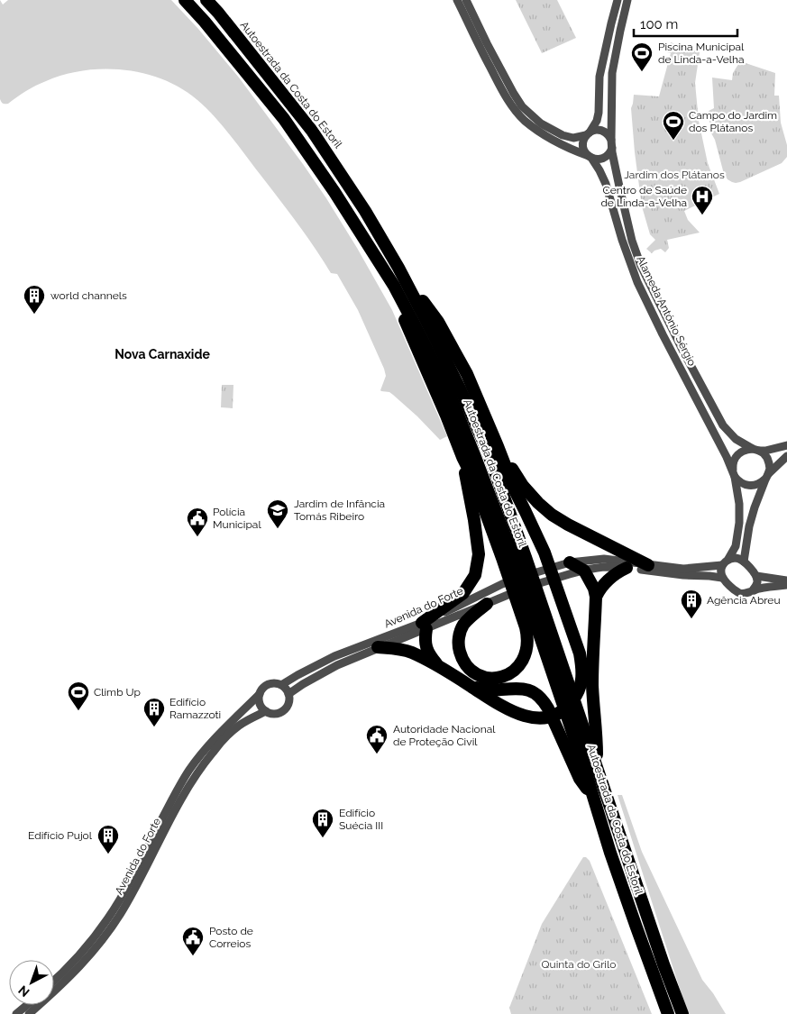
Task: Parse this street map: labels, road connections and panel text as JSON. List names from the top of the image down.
{
  "streets": {
    "highway": ["Autoestrada da Costa do Estoril"],
    "street": ["Alameda António Sérgio", "Avenida do Forte"]
  },
  "crossings": [
    ["Alameda António Sérgio", "Avenida do Forte"]
  ],
  "districts": ["Nova Carnaxide"],
  "parks": ["Jardim dos Plátanos", "Quinta do Grilo"],
  "places": {
    "sports": ["Piscina Municipal de Linda-a-Velha", "Campo do Jardim dos Plátanos", "Climb Up"],
    "hospital": ["Centro de Saúde de Linda-a-Velha"],
    "building": [
      "world channels",
      "Agência Abreu",
      "Edifício Ramazzoti",
      "Edifício Suécia III",
      "Edifício Pujol"
    ],
    "school or university": ["Jardim de Infância Tomás Ribeiro"],
    "public building": ["Polícia Municipal", "Autoridade Nacional de Proteção Civil", "Posto de Correios"]
  },
  "scale_bar": "100 m",
  "north": "bottom left"
}
